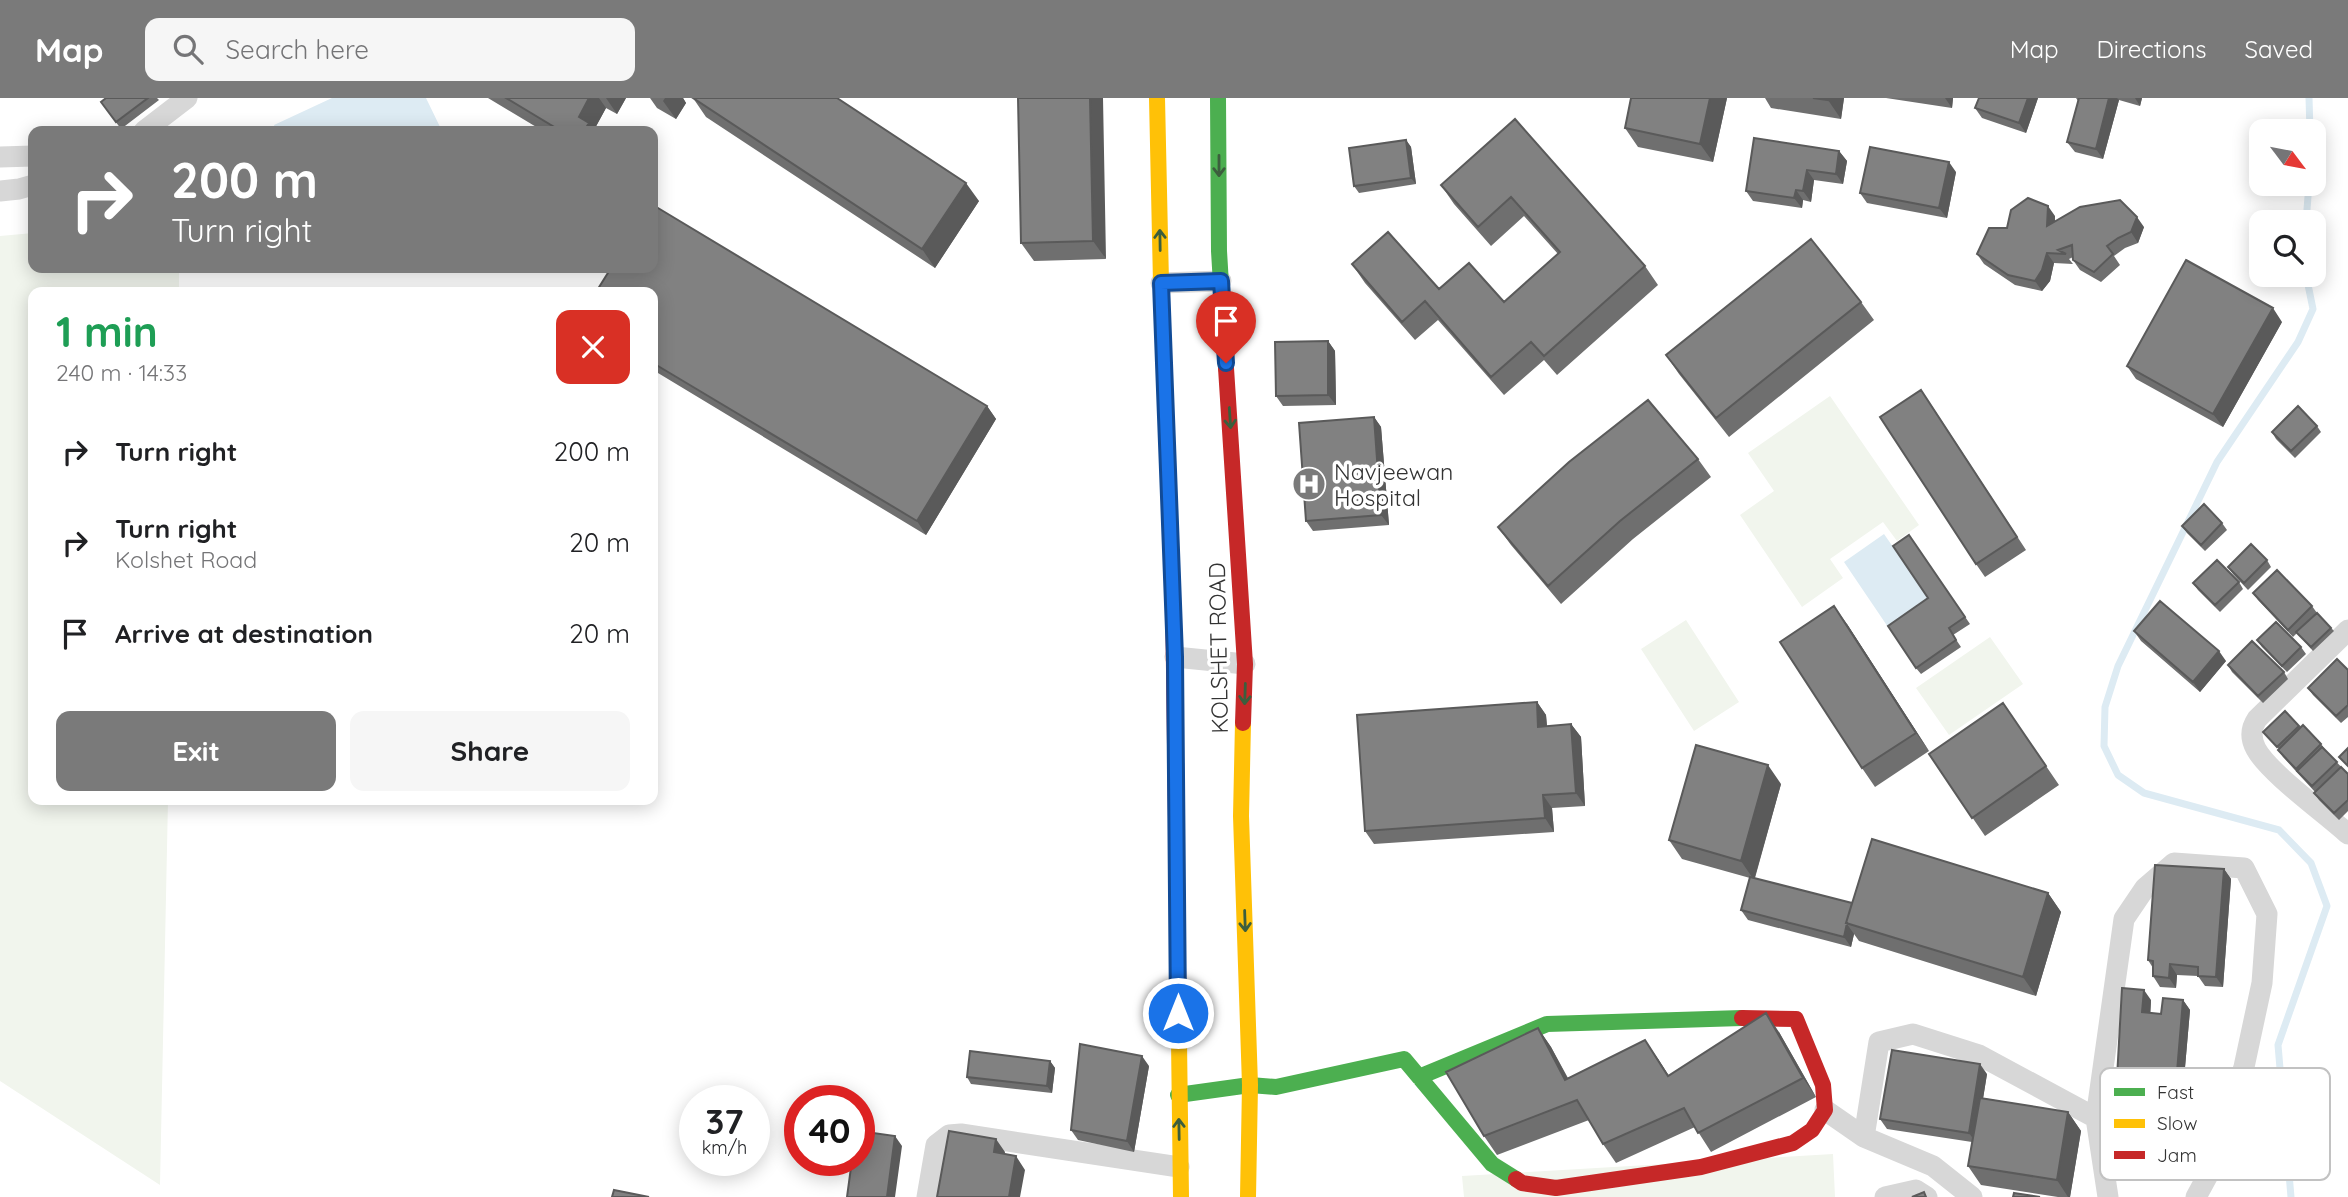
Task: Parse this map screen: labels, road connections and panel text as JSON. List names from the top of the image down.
{
  "streets": {
    "street": ["KOLSHET ROAD"]
  },
  "places": {
    "hospital": ["Navjeewan Hospital"]
  },
  "legend": ["Fast", "Slow", "Jam"],
  "north": "bottom right",
  "page": {
    "header": "Map",
    "search": "Search here",
    "nav": ["Map", "Directions", "Saved"],
    "turn": ["200 m", "Turn right"],
    "heading": ["1 min", "240 m · 14:33"],
    "list": [
      {
        "name": "Turn right",
        "value": "200 m"
      },
      {
        "name": "Turn right",
        "note": "Kolshet Road",
        "value": "20 m"
      },
      {
        "name": "Arrive at destination",
        "value": "20 m"
      }
    ],
    "buttons": ["Exit", "Share"],
    "speed": "37 km/h",
    "limit": "40"
  }
}
